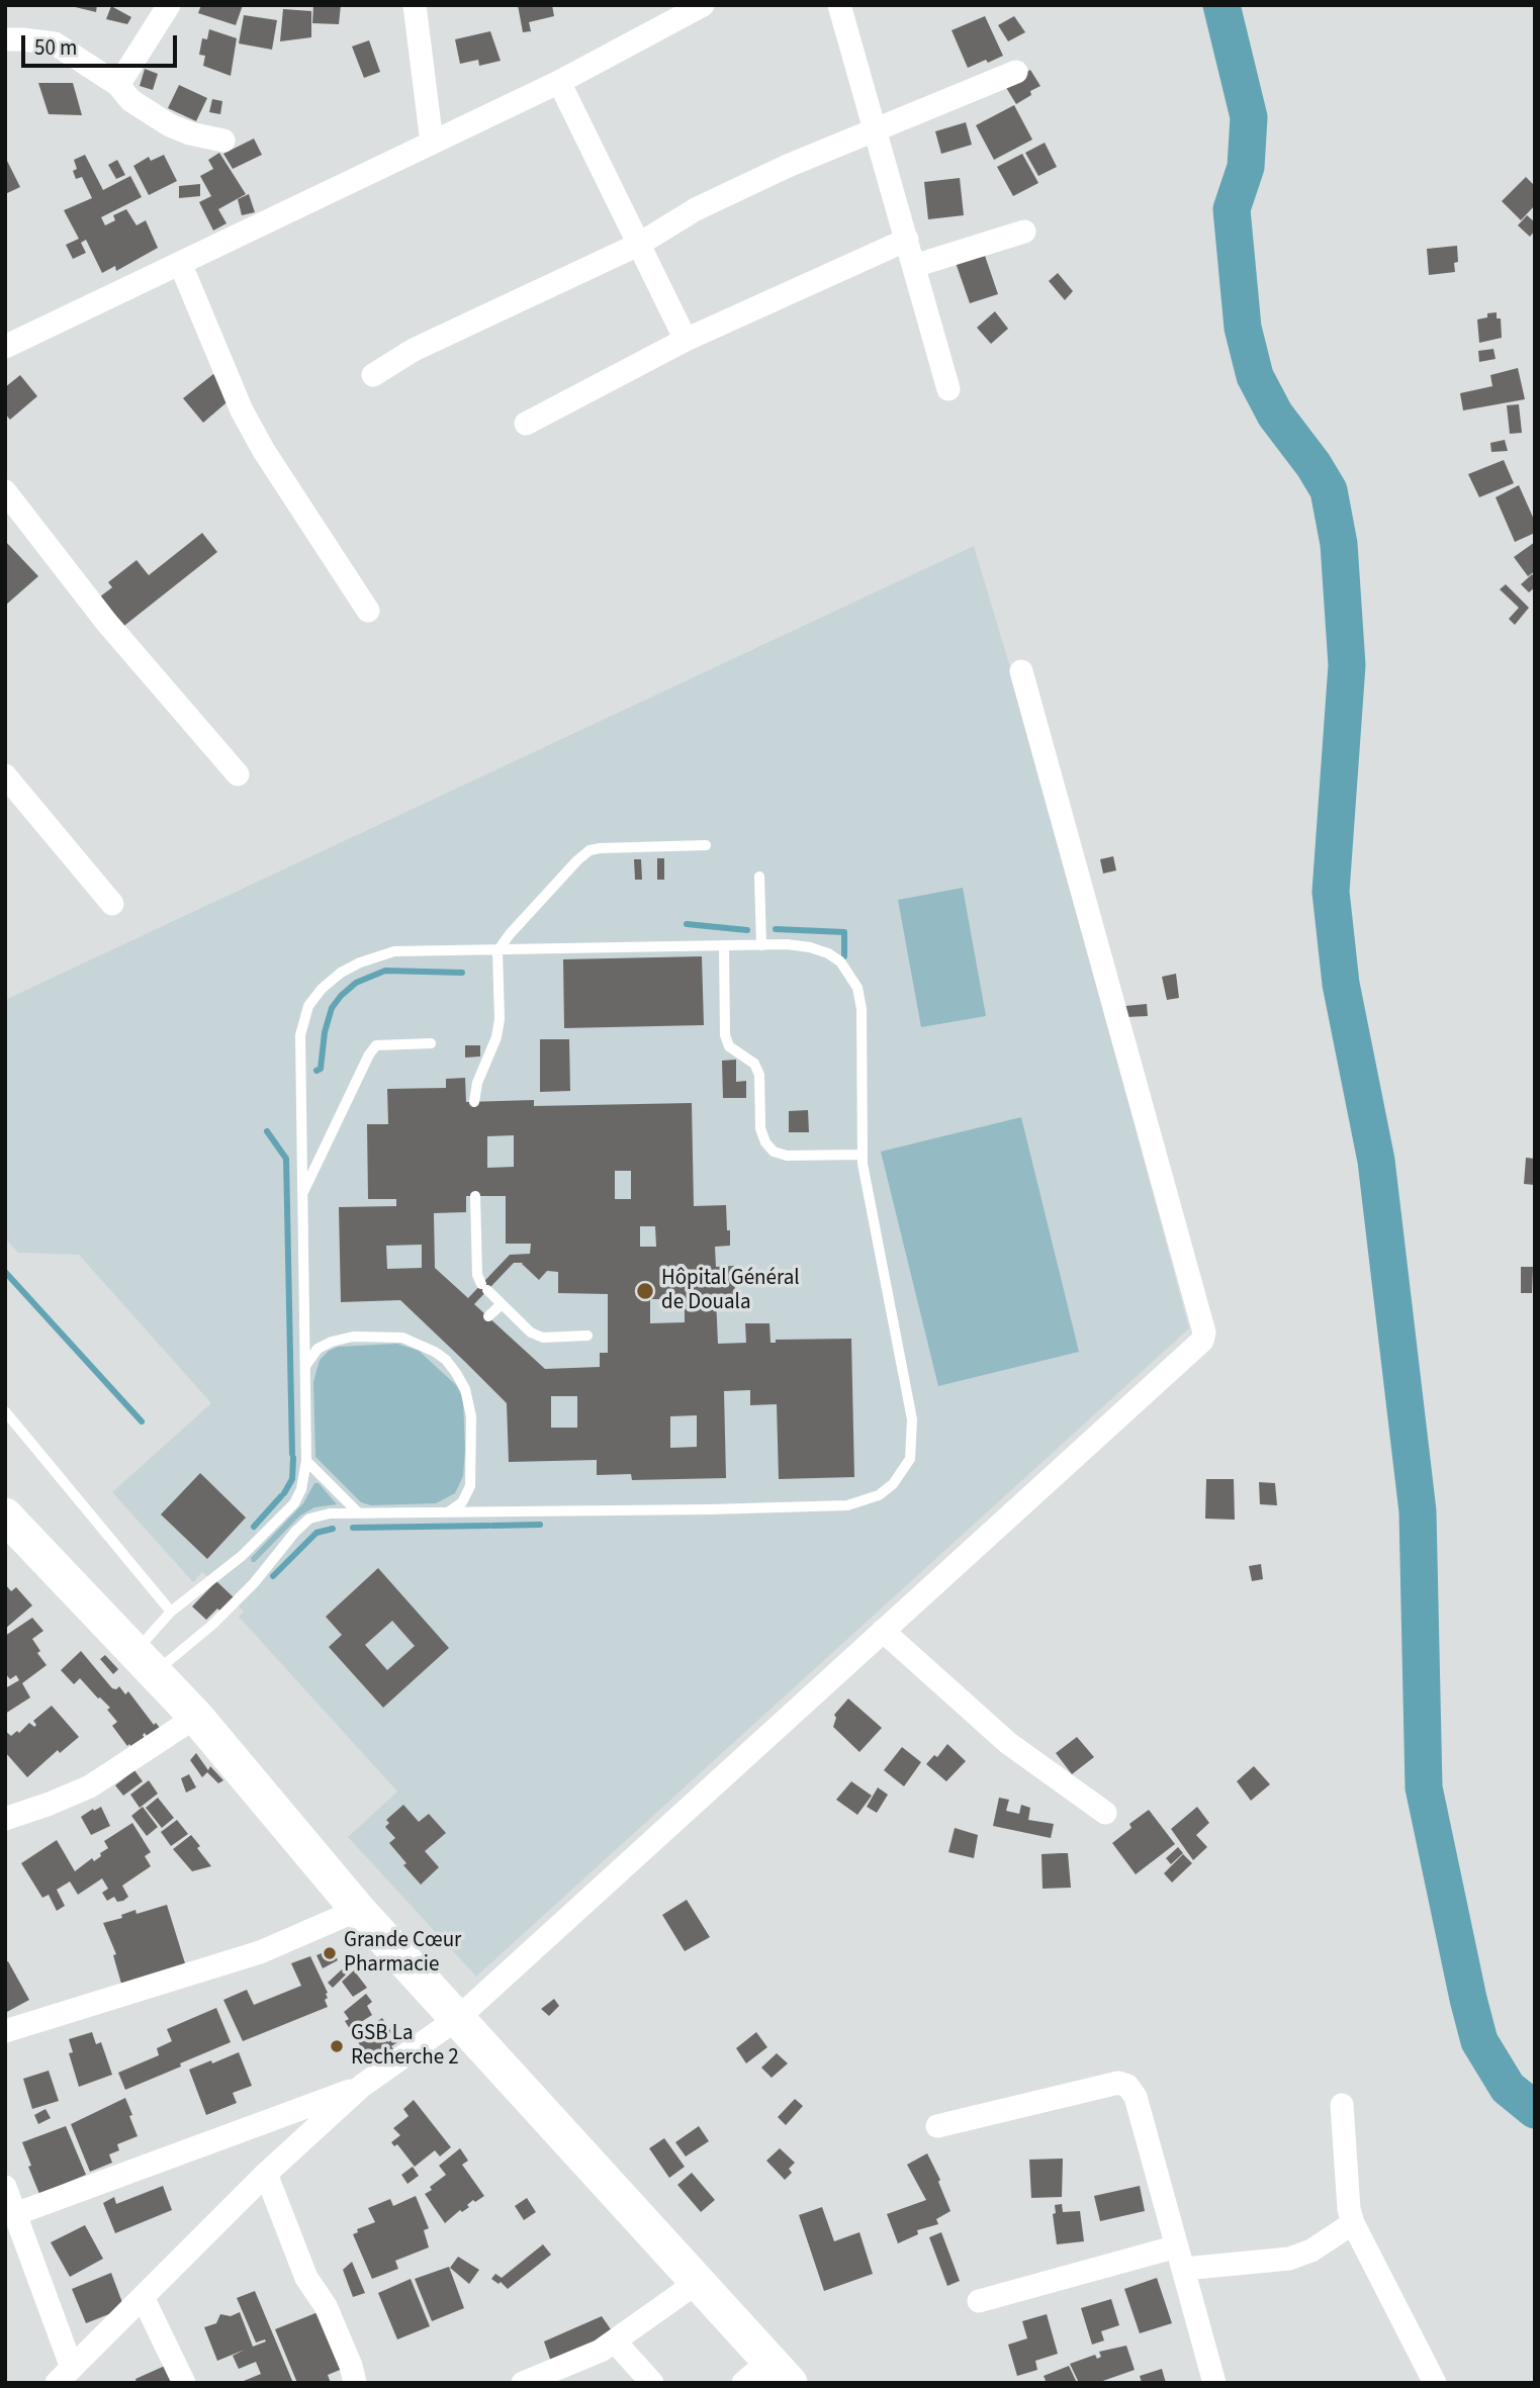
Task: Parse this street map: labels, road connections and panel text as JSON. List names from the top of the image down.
{
  "places": ["Hôpital Général de Douala", "Grande Cœur Pharmacie", "GSB La Recherche 2"],
  "scale_bar": "50 m"
}
